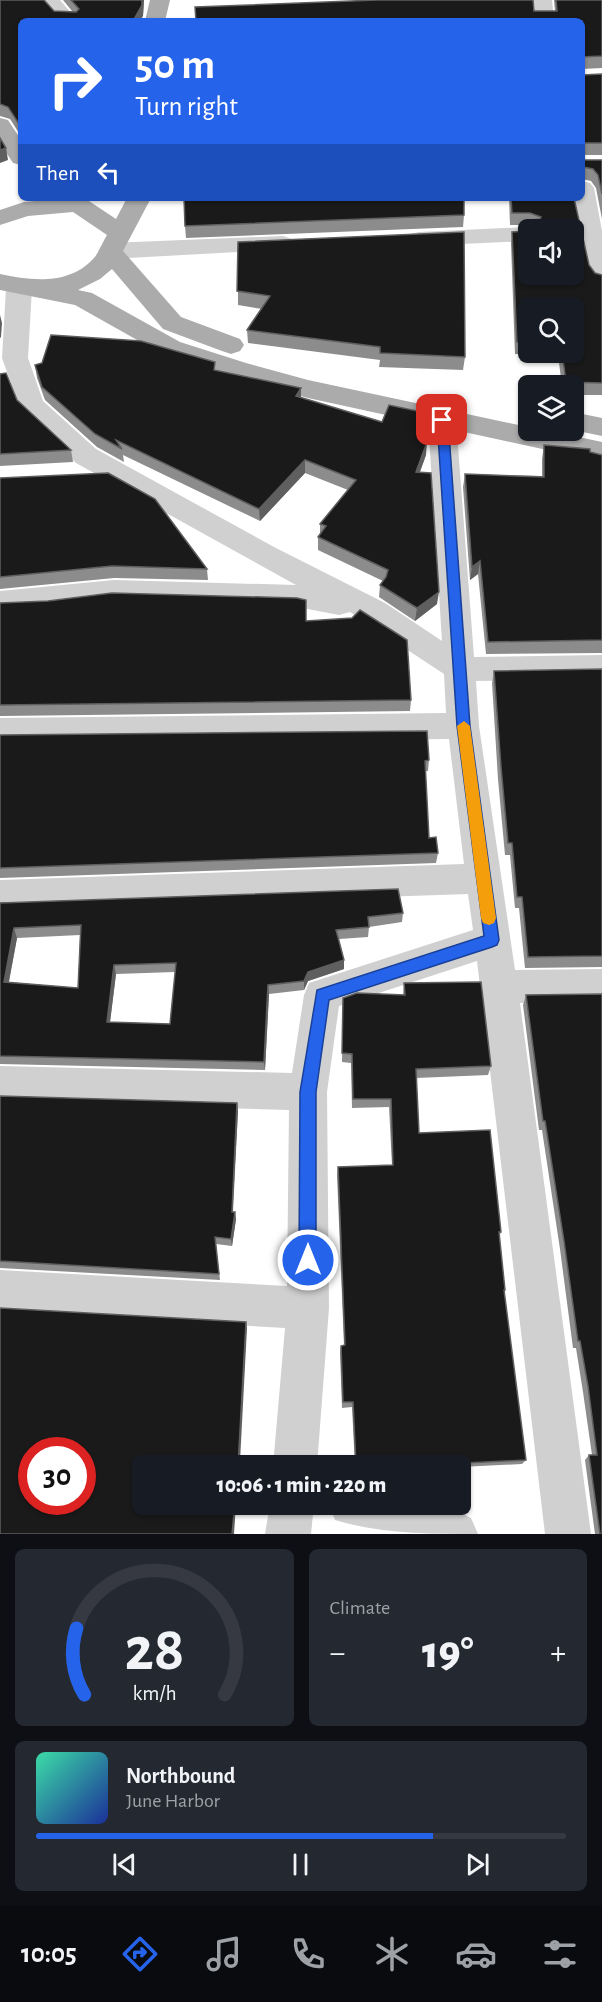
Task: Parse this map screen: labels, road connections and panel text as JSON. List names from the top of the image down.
{
  "page": {
    "turn": ["50 m", "Turn right"],
    "then": "Then",
    "limit": "30",
    "trip": "10:06 · 1 min · 220 m",
    "tile": "Climate",
    "heat": ["−", "19°", "+"],
    "song": ["Northbound", "June Harbor"],
    "tabs": "10:05",
    "gauge": ["28", "km/h"]
  }
}
